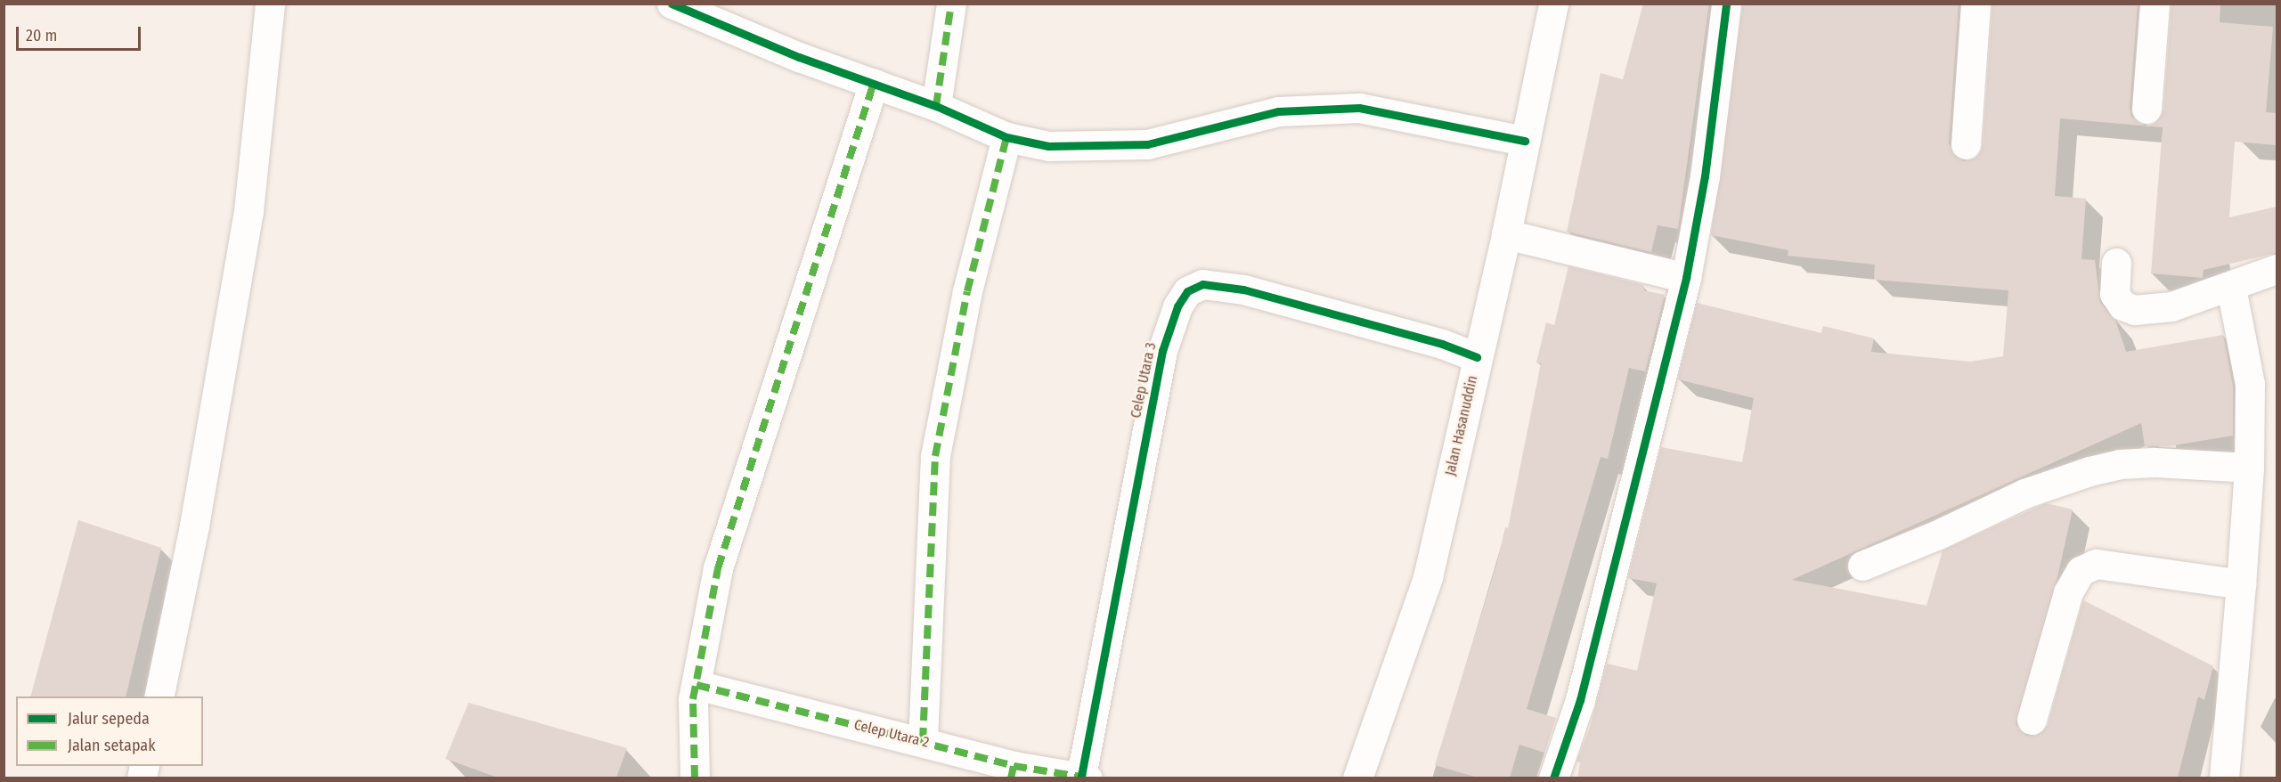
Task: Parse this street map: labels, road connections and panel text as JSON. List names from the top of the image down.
{
  "streets": {
    "street": ["Celep Utara 3", "Jalan Hasanuddin", "Celep Utara 2"]
  },
  "crossings": [
    ["Celep Utara 3", "Jalan Hasanuddin"],
    ["Celep Utara 3", "Celep Utara 2"]
  ],
  "legend": ["Jalur sepeda", "Jalan setapak"],
  "scale_bar": "20 m"
}
